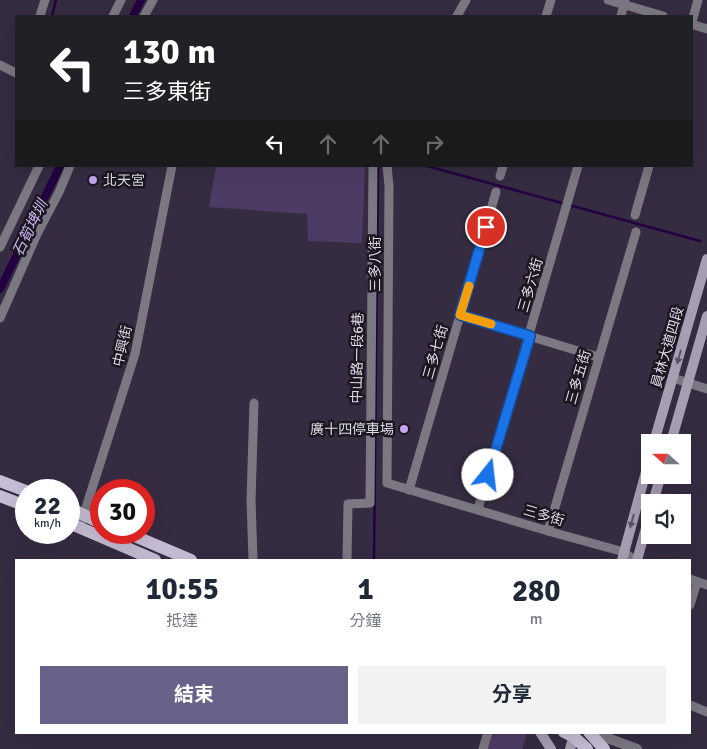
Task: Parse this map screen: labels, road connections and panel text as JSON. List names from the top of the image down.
{
  "streets": {
    "main road": ["員林大道四段"],
    "street": [
      "三多八街",
      "三多六街",
      "中興街",
      "三多七街",
      "中山路一段6巷",
      "三多五街",
      "三多街"
    ]
  },
  "crossings": [
    ["三多八街", "三多街"],
    ["三多六街", "三多街"],
    ["三多七街", "三多街"],
    ["三多五街", "三多街"]
  ],
  "water": ["石筍埤圳"],
  "places": ["北天宮", "廣十四停車場"],
  "north": "left",
  "page": {
    "turn": ["130 m", "三多東街"],
    "speed": "22 km/h",
    "limit": "30",
    "eta": [
      "10:55",
      "抵達",
      "1",
      "分鐘",
      "280",
      "m"
    ],
    "buttons": ["結束", "分享"]
  }
}
